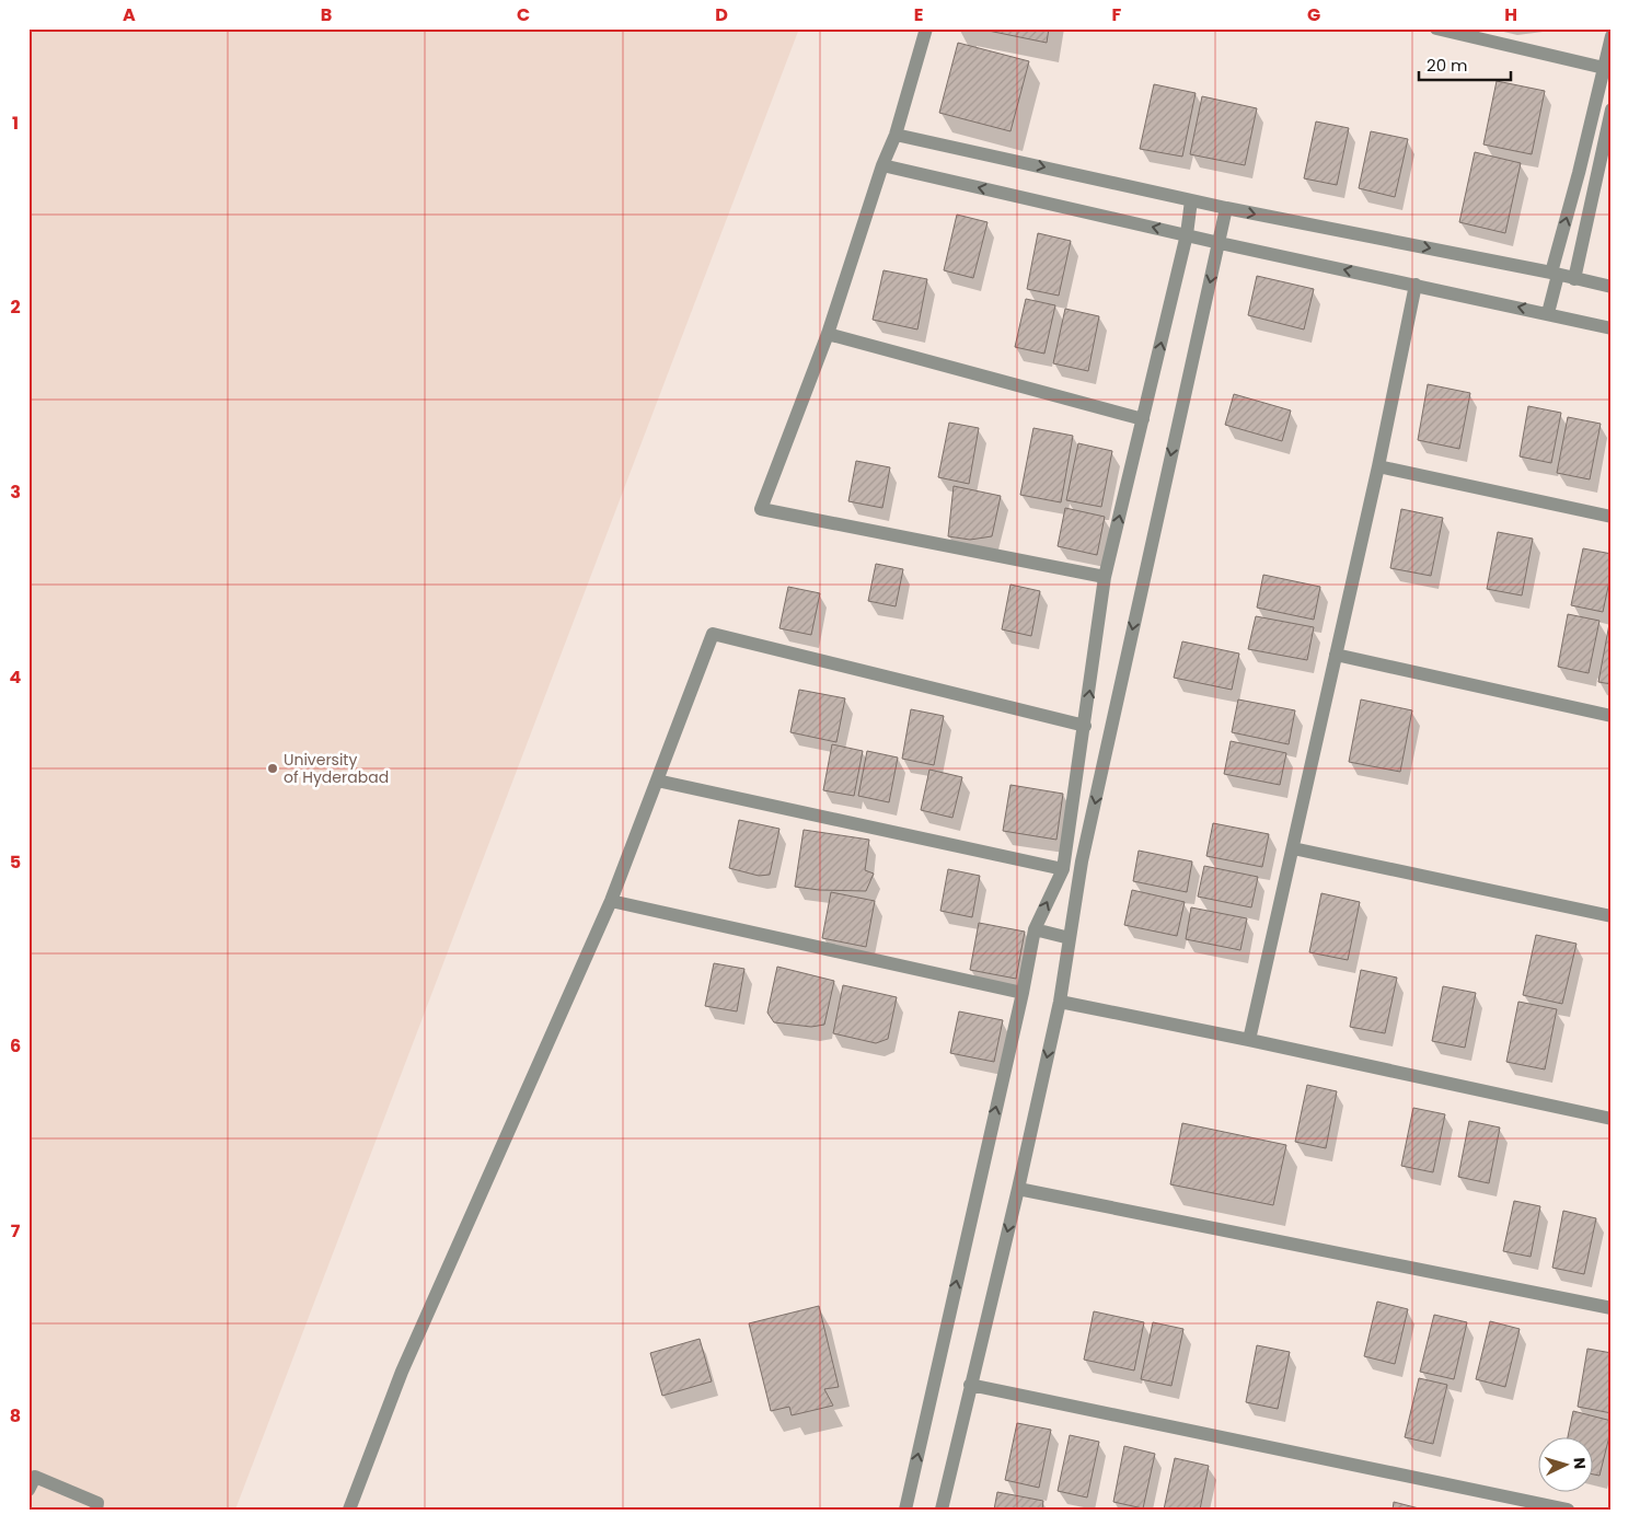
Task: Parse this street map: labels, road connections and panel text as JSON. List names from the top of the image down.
{
  "places": ["University of Hyderabad"],
  "scale_bar": "20 m",
  "north": "right",
  "grid": {
    "columns": [
      "A",
      "B",
      "C",
      "D",
      "E",
      "F",
      "G",
      "H"
    ],
    "rows": [
      "1",
      "2",
      "3",
      "4",
      "5",
      "6",
      "7",
      "8"
    ]
  }
}
